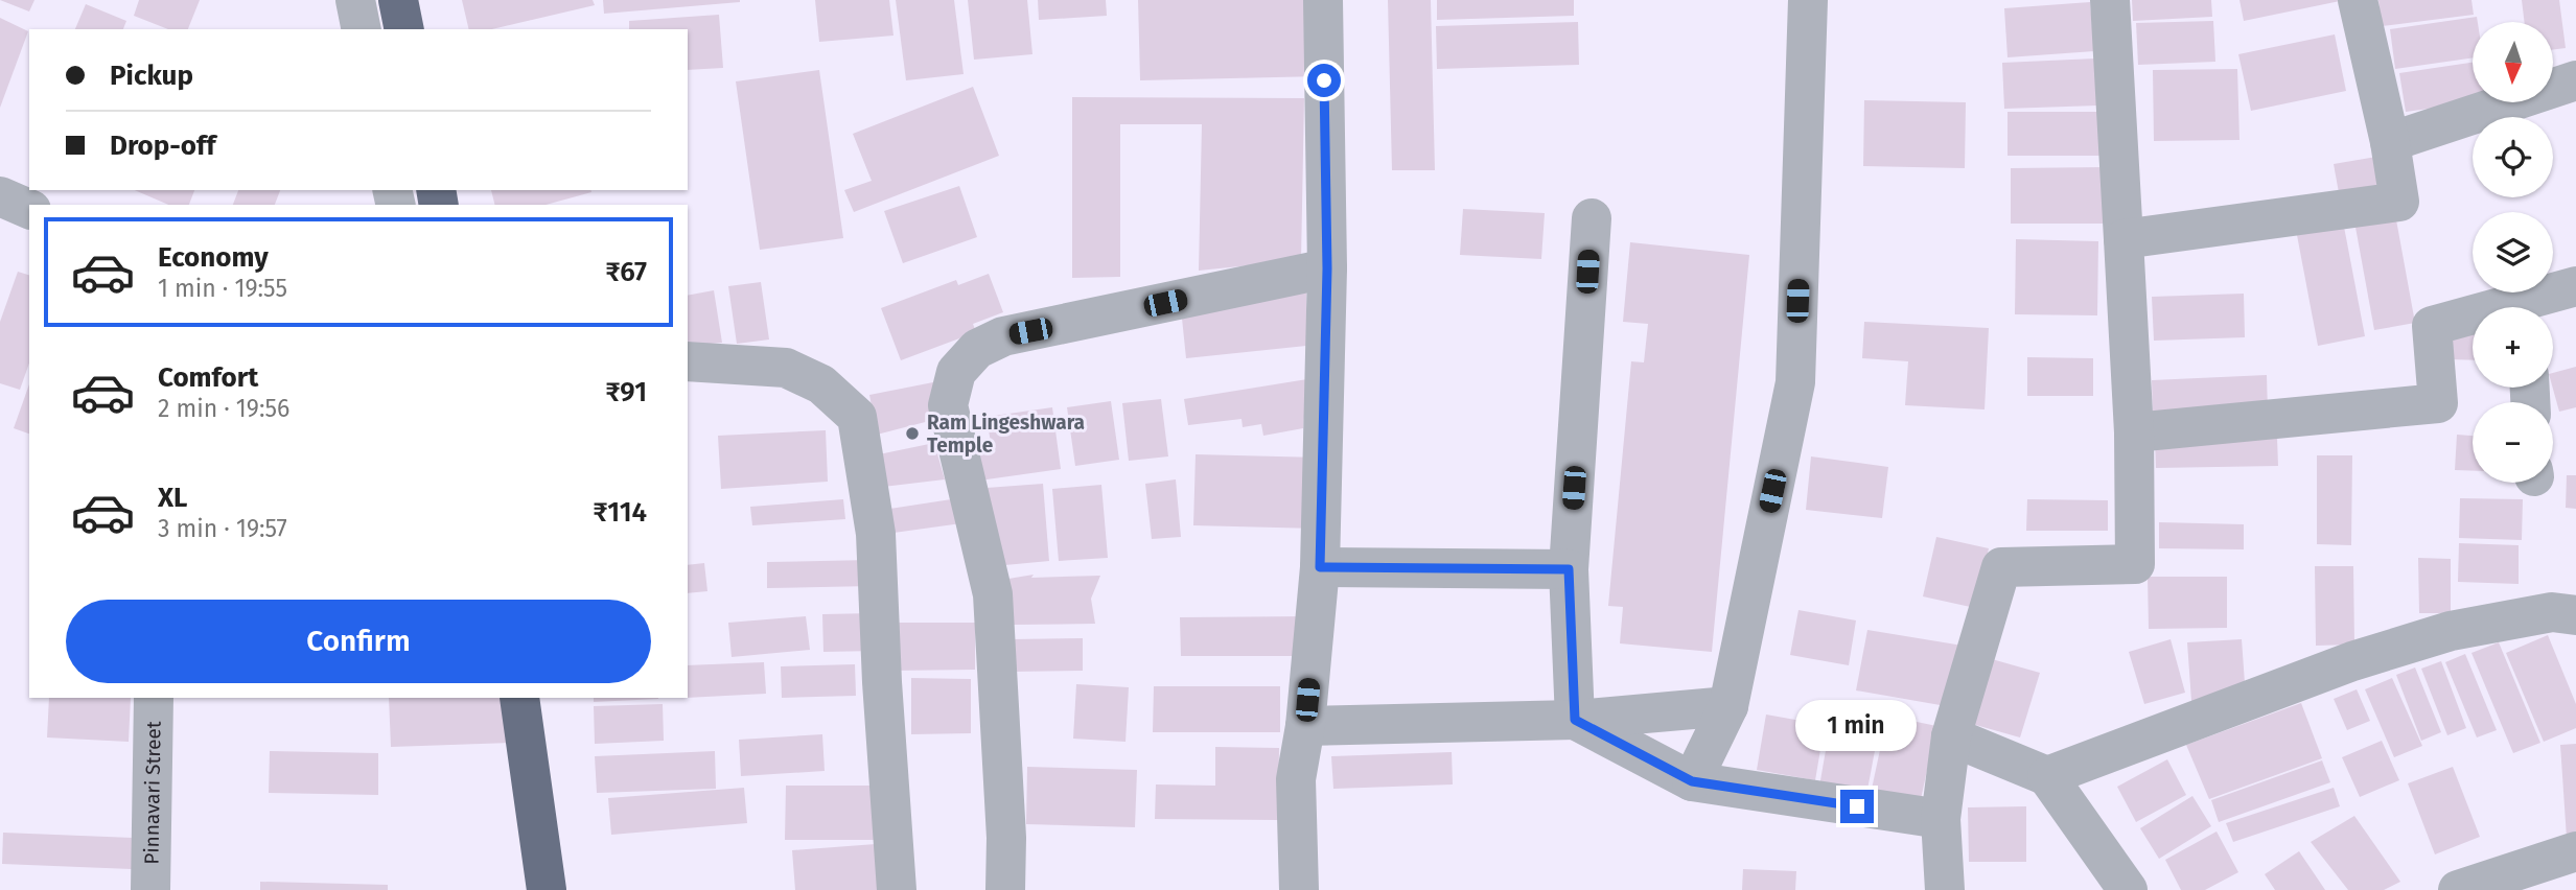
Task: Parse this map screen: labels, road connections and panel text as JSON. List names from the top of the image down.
{
  "streets": {
    "street": ["Pinnavari Street"]
  },
  "places": ["Ram Lingeshwara Temple"],
  "north": "bottom",
  "page": {
    "map_buttons": ["+", "−"],
    "banner": ["Pickup", "Drop-off"],
    "list": [
      {
        "name": "Economy",
        "note": "1 min · 19:55",
        "value": "₹67"
      },
      {
        "name": "Comfort",
        "note": "2 min · 19:56",
        "value": "₹91"
      },
      {
        "name": "XL",
        "note": "3 min · 19:57",
        "value": "₹114"
      }
    ],
    "buttons": "Confirm",
    "bubble": "1 min"
  }
}
